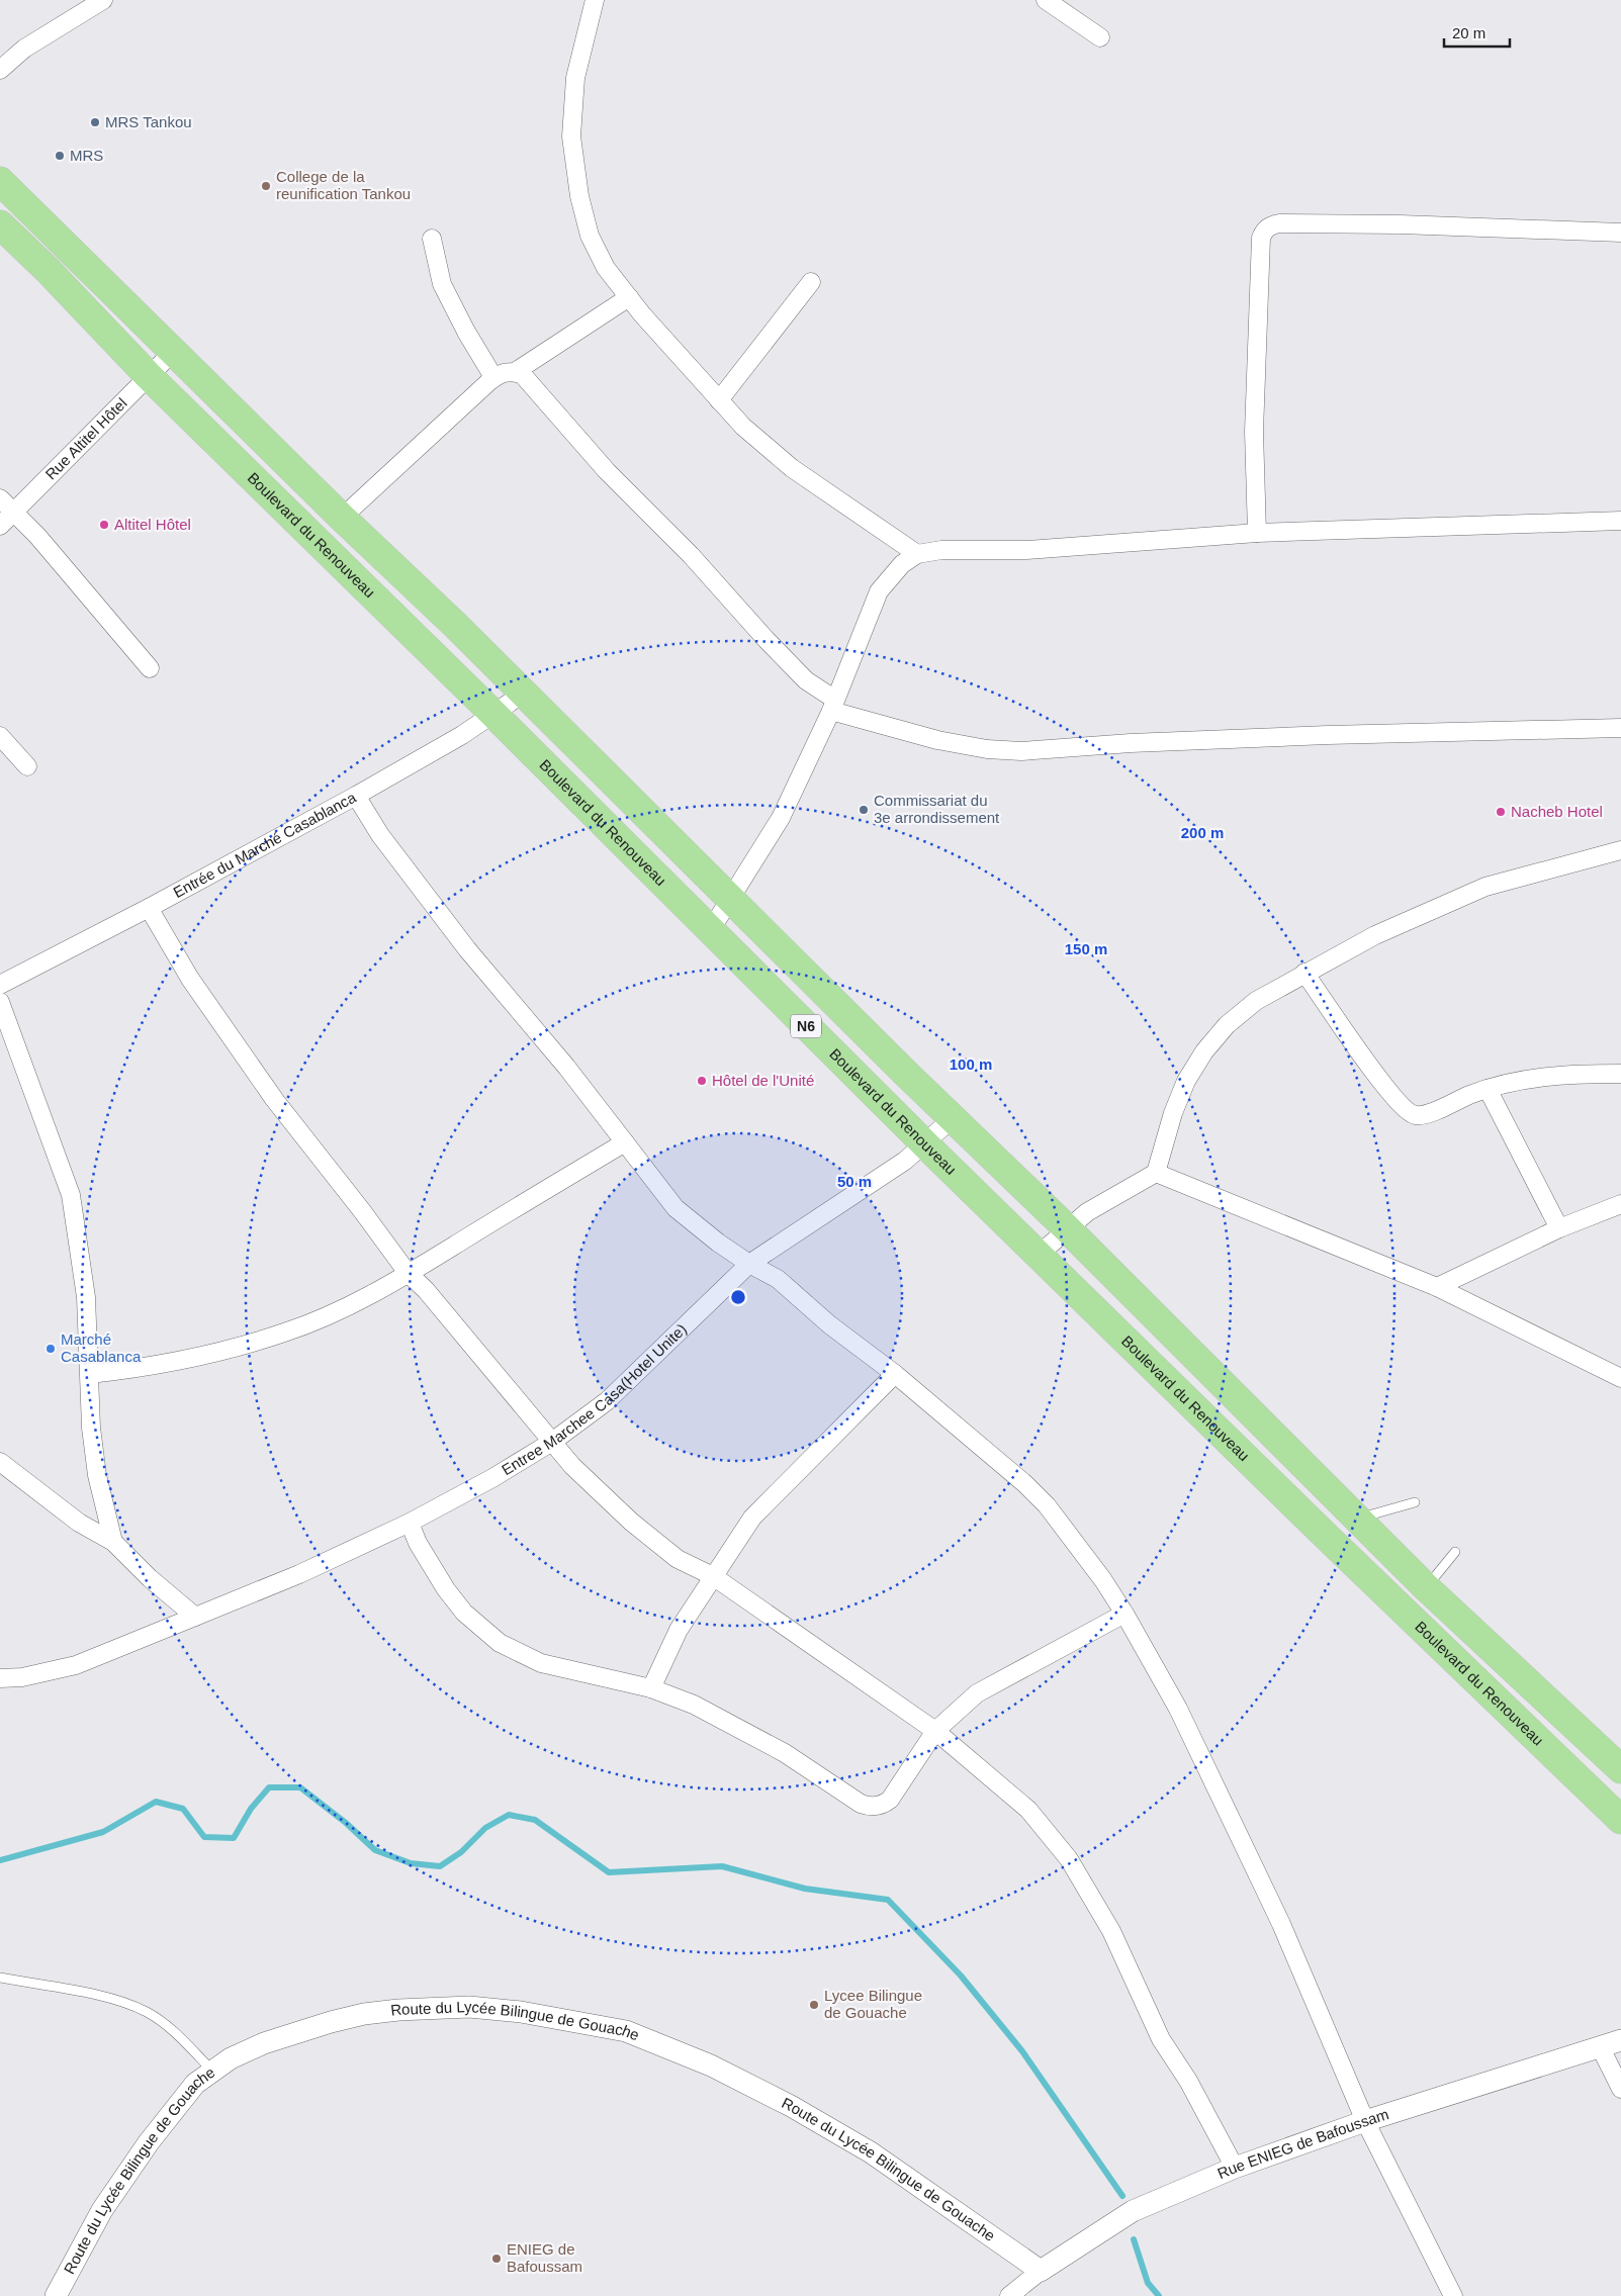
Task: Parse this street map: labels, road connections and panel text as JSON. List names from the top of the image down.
{
  "streets": {
    "highway": ["Boulevard du Renouveau", "N6"],
    "street": [
      "Rue Altitel Hôtel",
      "Entrée du Marché Casablanca",
      "Entree Marchee Casa(Hotel Unite)",
      "Route du Lycée Bilingue de Gouache",
      "Rue ENIEG de Bafoussam"
    ]
  },
  "crossings": [
    ["Rue Altitel Hôtel", "Boulevard du Renouveau"],
    ["Rue Altitel Hôtel", "N6"],
    ["Boulevard du Renouveau", "Entrée du Marché Casablanca"],
    ["Boulevard du Renouveau", "Entree Marchee Casa(Hotel Unite)"],
    ["Entrée du Marché Casablanca", "N6"],
    ["N6", "Entree Marchee Casa(Hotel Unite)"],
    ["Route du Lycée Bilingue de Gouache", "Rue ENIEG de Bafoussam"]
  ],
  "places": [
    "MRS Tankou",
    "MRS",
    "College de la reunification Tankou",
    "Altitel Hôtel",
    "Commissariat du 3e arrondissement",
    "Nacheb Hotel",
    "Hôtel de l'Unité",
    "Marché Casablanca",
    "Lycee Bilingue de Gouache",
    "ENIEG de Bafoussam"
  ],
  "scale_bar": "20 m",
  "rings": [
    "200 m",
    "150 m",
    "100 m",
    "50 m"
  ]
}
